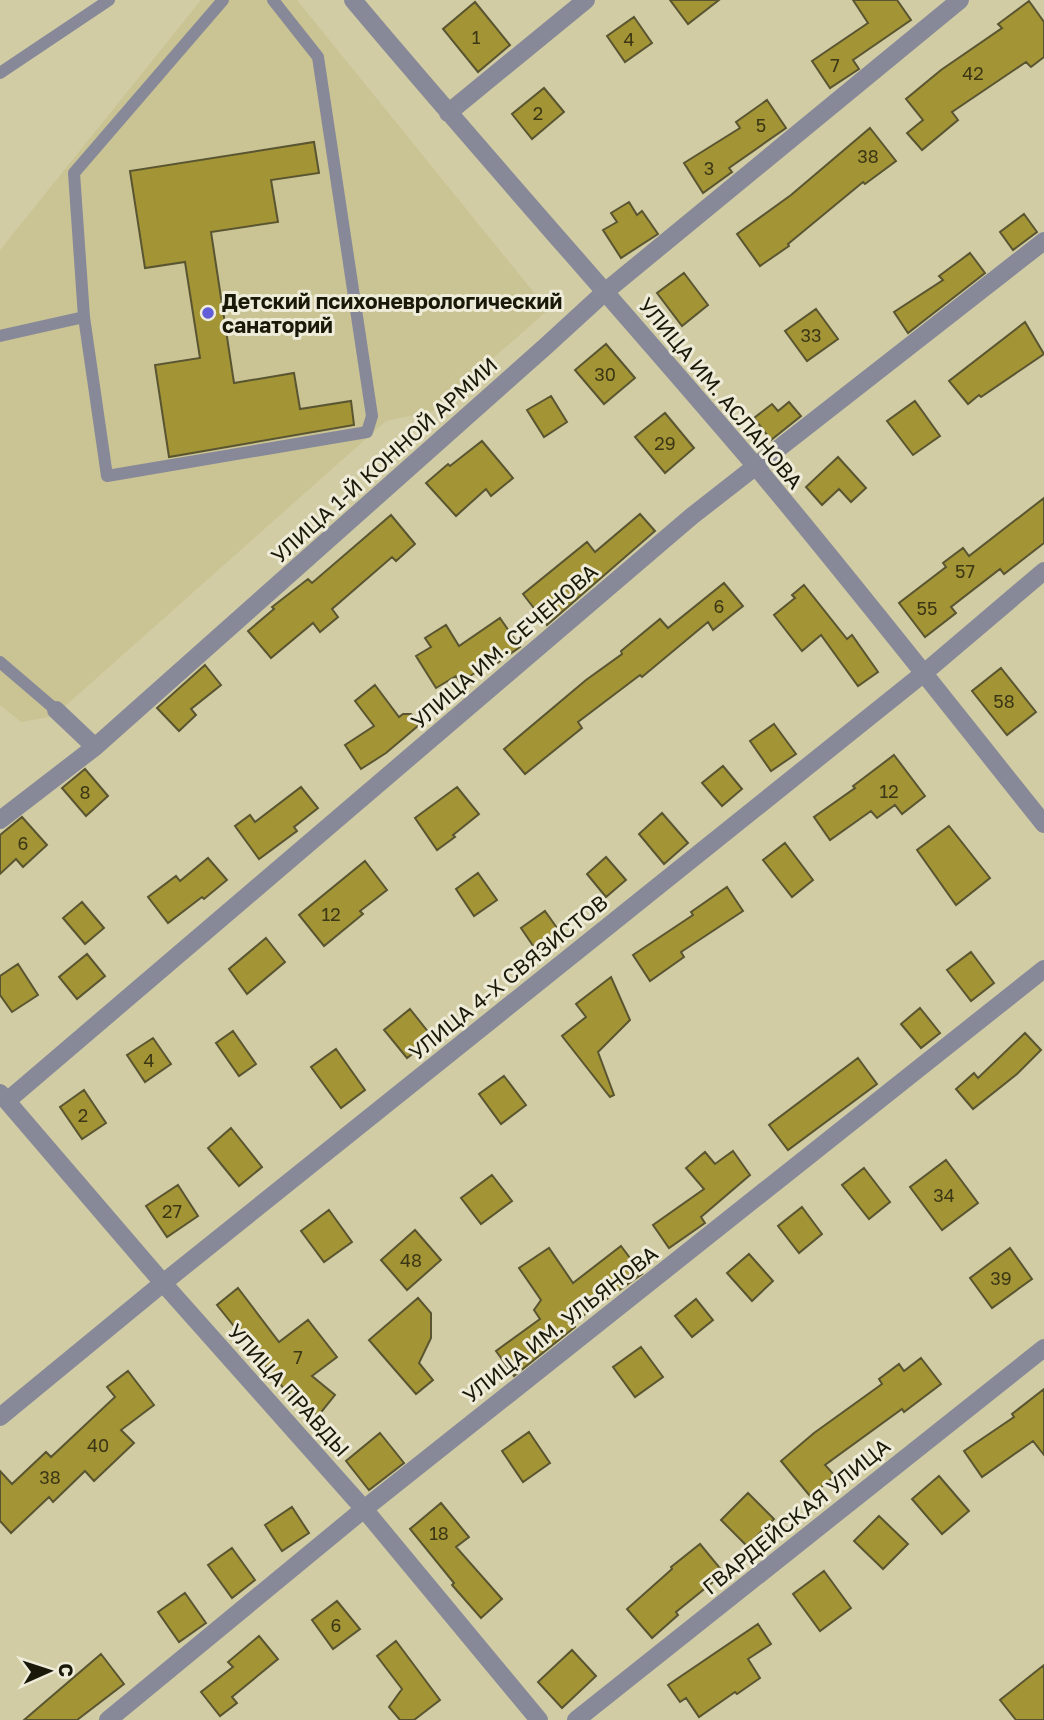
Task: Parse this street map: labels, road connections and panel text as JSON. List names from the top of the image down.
{
  "streets": {
    "street": [
      "УЛИЦА ИМ. АСЛАНОВА",
      "УЛИЦА 1-Й КОННОЙ АРМИИ",
      "УЛИЦА ИМ. СЕЧЕНОВА",
      "УЛИЦА 4-Х СВЯЗИСТОВ",
      "УЛИЦА ИМ. УЛЬЯНОВА",
      "УЛИЦА ПРАВДЫ",
      "ГВАРДЕЙСКАЯ УЛИЦА"
    ]
  },
  "crossings": [
    ["УЛИЦА ИМ. АСЛАНОВА", "УЛИЦА 1-Й КОННОЙ АРМИИ"],
    ["УЛИЦА ИМ. АСЛАНОВА", "УЛИЦА ИМ. СЕЧЕНОВА"],
    ["УЛИЦА ИМ. АСЛАНОВА", "УЛИЦА 4-Х СВЯЗИСТОВ"],
    ["УЛИЦА ИМ. СЕЧЕНОВА", "УЛИЦА ПРАВДЫ"],
    ["УЛИЦА 4-Х СВЯЗИСТОВ", "УЛИЦА ПРАВДЫ"],
    ["УЛИЦА ИМ. УЛЬЯНОВА", "УЛИЦА ПРАВДЫ"]
  ],
  "places": ["Детский психоневрологический санаторий"],
  "house_numbers": [
    "1",
    "4",
    "7",
    "42",
    "2",
    "5",
    "38",
    "3",
    "33",
    "30",
    "29",
    "57",
    "6",
    "55",
    "58",
    "12",
    "8",
    "6",
    "12",
    "4",
    "2",
    "34",
    "27",
    "48",
    "39",
    "7",
    "40",
    "38",
    "18",
    "6"
  ],
  "north": "right"
}
